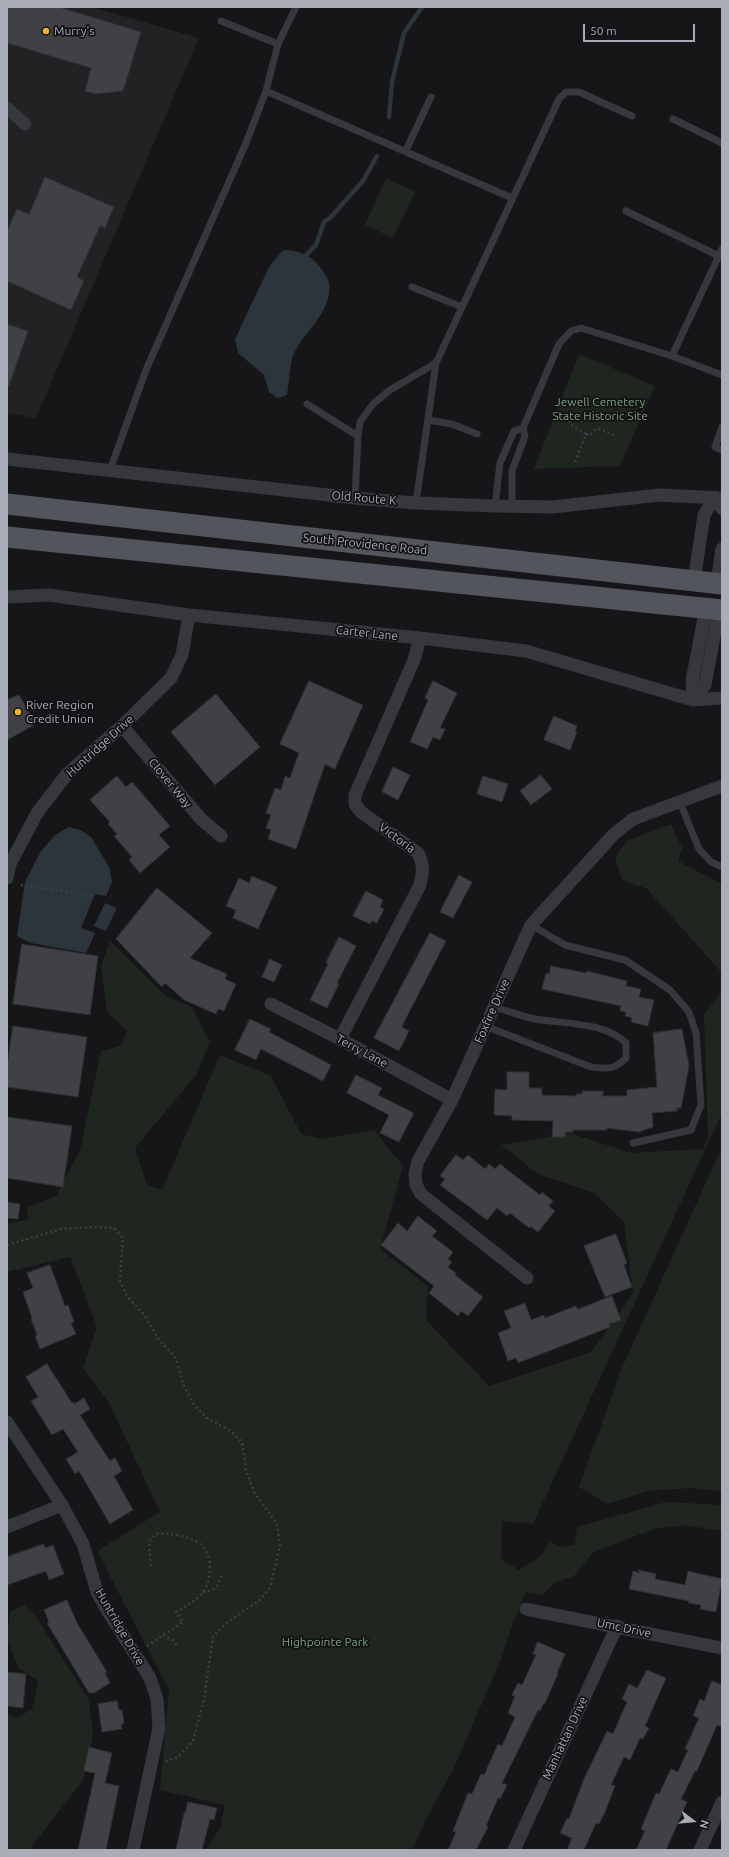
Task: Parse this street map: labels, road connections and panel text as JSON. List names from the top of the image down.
{
  "streets": {
    "main road": ["South Providence Road"],
    "street": [
      "Old Route K",
      "Carter Lane",
      "Huntridge Drive",
      "Clover Way",
      "Victoria",
      "Foxfire Drive",
      "Terry Lane",
      "Umc Drive",
      "Manhattan Drive"
    ]
  },
  "crossings": [
    ["Carter Lane", "Huntridge Drive"],
    ["Carter Lane", "Victoria"],
    ["Huntridge Drive", "Clover Way"],
    ["Victoria", "Terry Lane"],
    ["Foxfire Drive", "Terry Lane"],
    ["Umc Drive", "Manhattan Drive"]
  ],
  "parks": ["Jewell Cemetery State Historic Site", "Highpointe Park"],
  "places": ["Murry's", "River Region Credit Union"],
  "scale_bar": "50 m",
  "north": "right"
}
